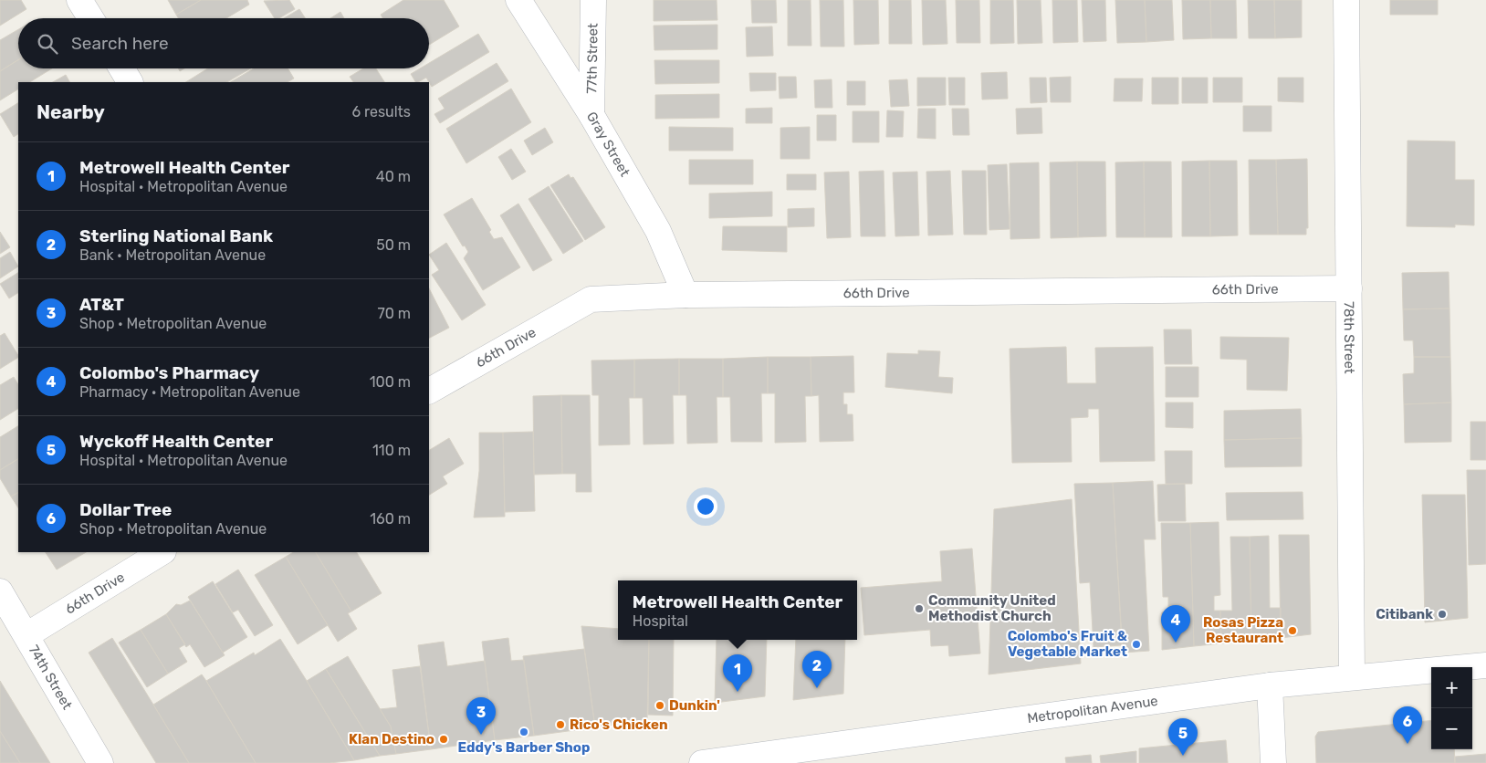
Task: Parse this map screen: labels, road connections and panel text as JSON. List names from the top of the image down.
{
  "streets": {
    "street": [
      "77th Street",
      "Gray Street",
      "66th Drive",
      "78th Street",
      "74th Street",
      "Metropolitan Avenue"
    ]
  },
  "crossings": [
    ["77th Street", "Gray Street"],
    ["Gray Street", "66th Drive"],
    ["66th Drive", "78th Street"],
    ["66th Drive", "74th Street"],
    ["78th Street", "Metropolitan Avenue"]
  ],
  "places": [
    "Community United Methodist Church",
    "Citibank",
    "Rosas Pizza Restaurant",
    "Colombo's Fruit & Vegetable Market",
    "Dunkin'",
    "Rico's Chicken",
    "Eddy's Barber Shop",
    "Klan Destino"
  ],
  "page": {
    "search": "Search here",
    "heading": ["Nearby", "6 results"],
    "list": [
      {
        "mark": "1",
        "name": "Metrowell Health Center",
        "note": "Hospital · Metropolitan Avenue",
        "value": "40 m"
      },
      {
        "mark": "2",
        "name": "Sterling National Bank",
        "note": "Bank · Metropolitan Avenue",
        "value": "50 m"
      },
      {
        "mark": "3",
        "name": "AT&T",
        "note": "Shop · Metropolitan Avenue",
        "value": "70 m"
      },
      {
        "mark": "4",
        "name": "Colombo's Pharmacy",
        "note": "Pharmacy · Metropolitan Avenue",
        "value": "100 m"
      },
      {
        "mark": "5",
        "name": "Wyckoff Health Center",
        "note": "Hospital · Metropolitan Avenue",
        "value": "110 m"
      },
      {
        "mark": "6",
        "name": "Dollar Tree",
        "note": "Shop · Metropolitan Avenue",
        "value": "160 m"
      }
    ],
    "popup": ["Metrowell Health Center", "Hospital"],
    "pins": [
      "4",
      "2",
      "1",
      "3",
      "6",
      "5"
    ],
    "map_buttons": ["+", "−"]
  }
}
